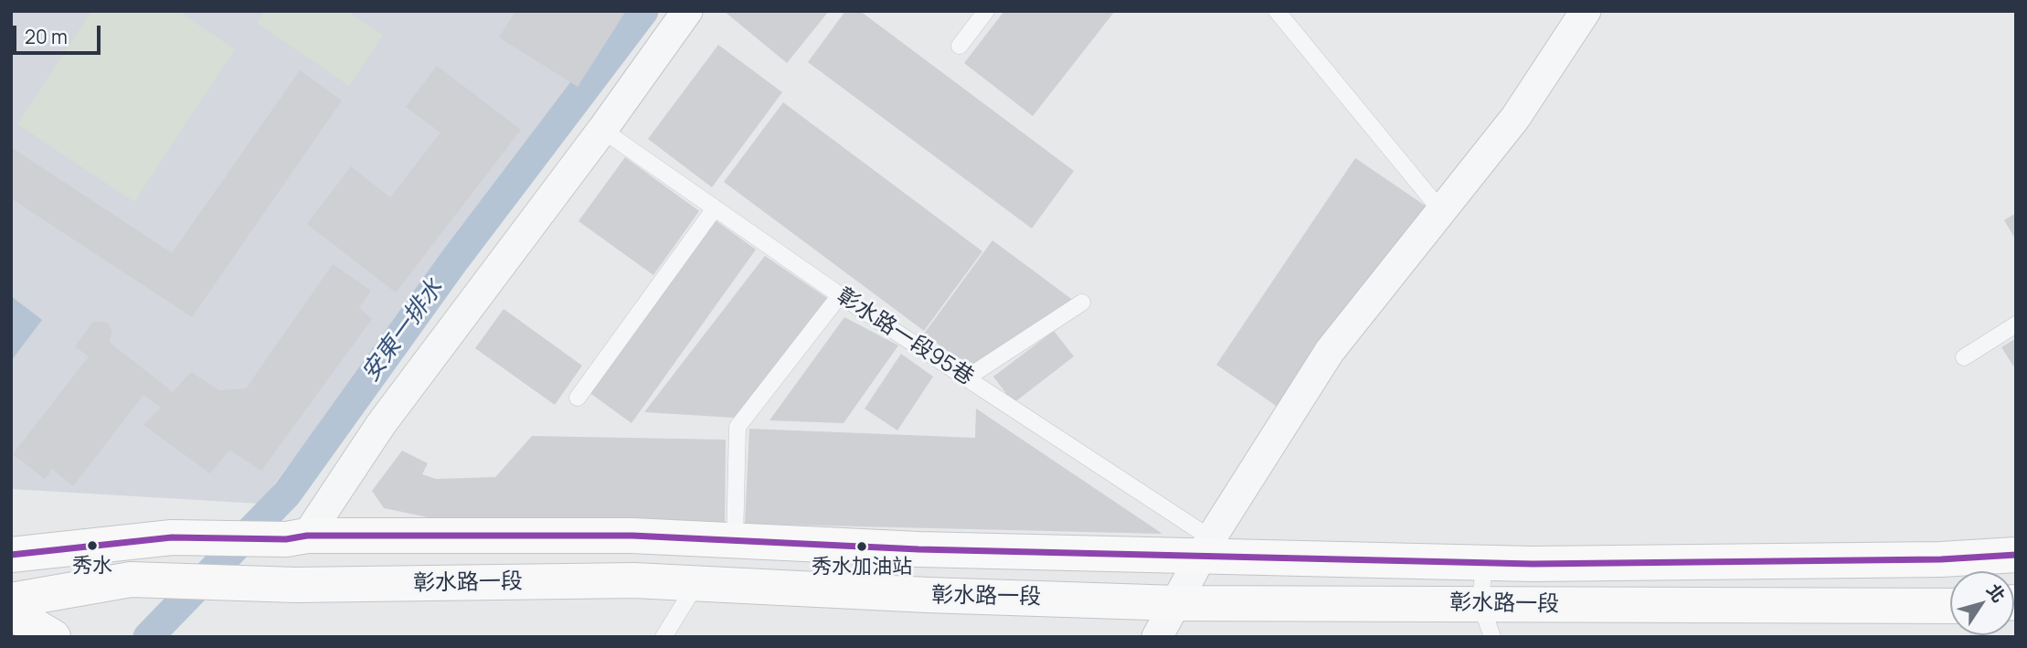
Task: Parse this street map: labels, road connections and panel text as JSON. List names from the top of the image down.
{
  "streets": {
    "main road": ["彰水路一段"],
    "lane": ["彰水路一段95巷"]
  },
  "crossings": [
    ["彰水路一段95巷", "彰水路一段"]
  ],
  "water": ["安東一排水"],
  "places": ["秀水", "秀水加油站"],
  "scale_bar": "20 m",
  "north": "top right"
}
